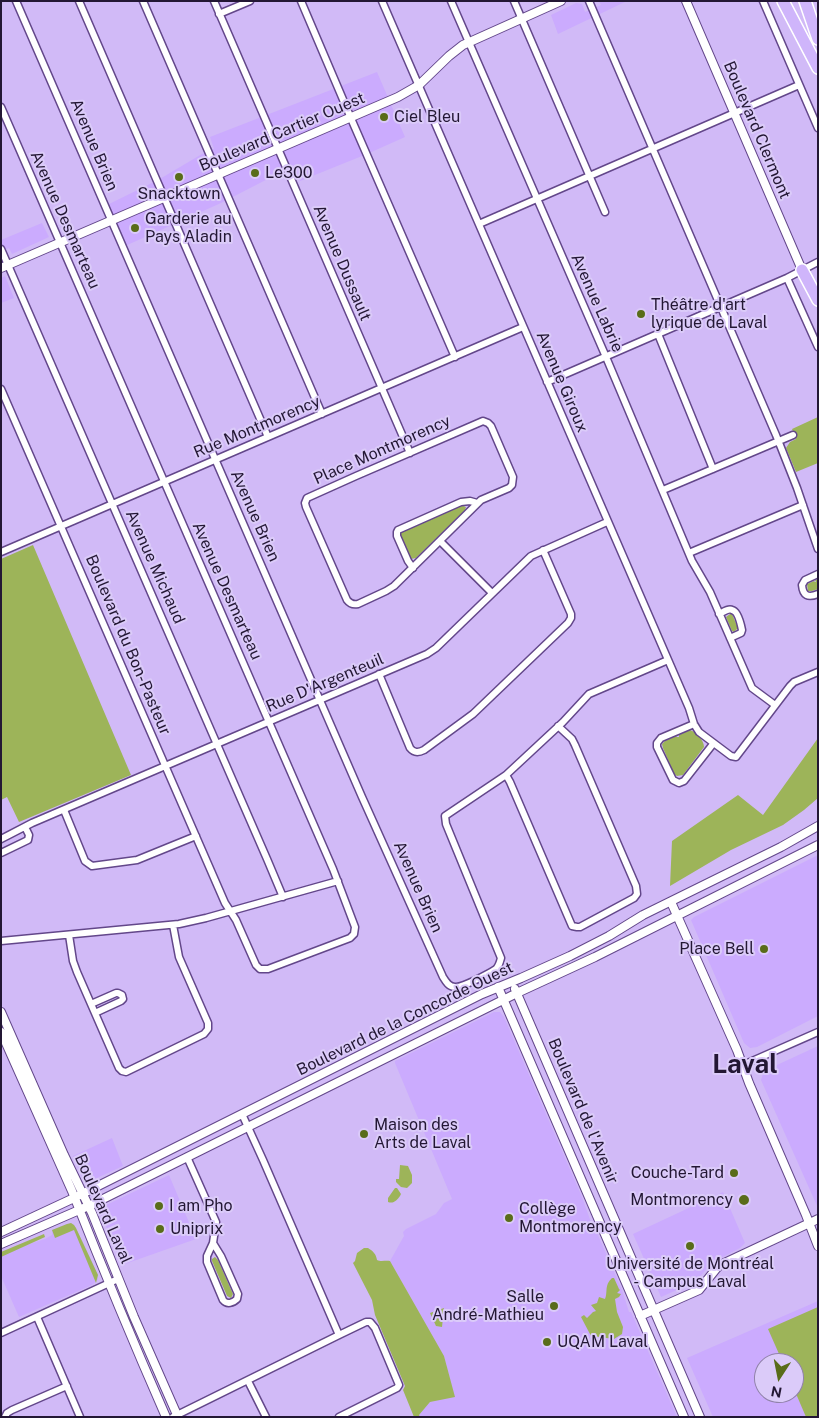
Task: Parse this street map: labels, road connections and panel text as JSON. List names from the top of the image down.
{
  "streets": {
    "street": [
      "Boulevard Clermont",
      "Boulevard Cartier Ouest",
      "Avenue Brien",
      "Avenue Desmarteau",
      "Avenue Dussault",
      "Avenue Labrie",
      "Avenue Giroux",
      "Rue Montmorency",
      "Place Montmorency",
      "Avenue Michaud",
      "Boulevard du Bon-Pasteur",
      "Rue D'Argenteuil",
      "Boulevard de la Concorde Ouest",
      "Boulevard de l'Avenir",
      "Boulevard Laval"
    ]
  },
  "crossings": [
    ["Boulevard Cartier Ouest", "Avenue Brien"],
    ["Boulevard Cartier Ouest", "Avenue Desmarteau"],
    ["Boulevard Cartier Ouest", "Avenue Dussault"],
    ["Boulevard Cartier Ouest", "Avenue Labrie"],
    ["Boulevard Cartier Ouest", "Avenue Giroux"],
    ["Boulevard Cartier Ouest", "Avenue Michaud"],
    ["Avenue Brien", "Rue Montmorency"],
    ["Avenue Brien", "Rue D'Argenteuil"],
    ["Avenue Desmarteau", "Rue Montmorency"],
    ["Avenue Desmarteau", "Boulevard du Bon-Pasteur"],
    ["Avenue Desmarteau", "Rue D'Argenteuil"],
    ["Avenue Dussault", "Rue Montmorency"],
    ["Avenue Dussault", "Place Montmorency"],
    ["Avenue Labrie", "Avenue Giroux"],
    ["Avenue Giroux", "Rue Montmorency"],
    ["Avenue Giroux", "Rue D'Argenteuil"],
    ["Rue Montmorency", "Avenue Michaud"],
    ["Rue Montmorency", "Boulevard du Bon-Pasteur"],
    ["Avenue Michaud", "Rue D'Argenteuil"],
    ["Boulevard du Bon-Pasteur", "Rue D'Argenteuil"],
    ["Boulevard de la Concorde Ouest", "Boulevard de l'Avenir"],
    ["Boulevard de la Concorde Ouest", "Boulevard Laval"]
  ],
  "districts": ["Laval"],
  "places": [
    "Ciel Bleu",
    "Le300",
    "Snacktown",
    "Garderie au Pays Aladin",
    "Théâtre d'art lyrique de Laval",
    "Place Bell",
    "Maison des Arts de Laval",
    "Couche-Tard",
    "Montmorency",
    "I am Pho",
    "Collège Montmorency",
    "Uniprix",
    "Université de Montréal - Campus Laval",
    "Salle André-Mathieu",
    "UQAM Laval"
  ],
  "north": "bottom"
}
